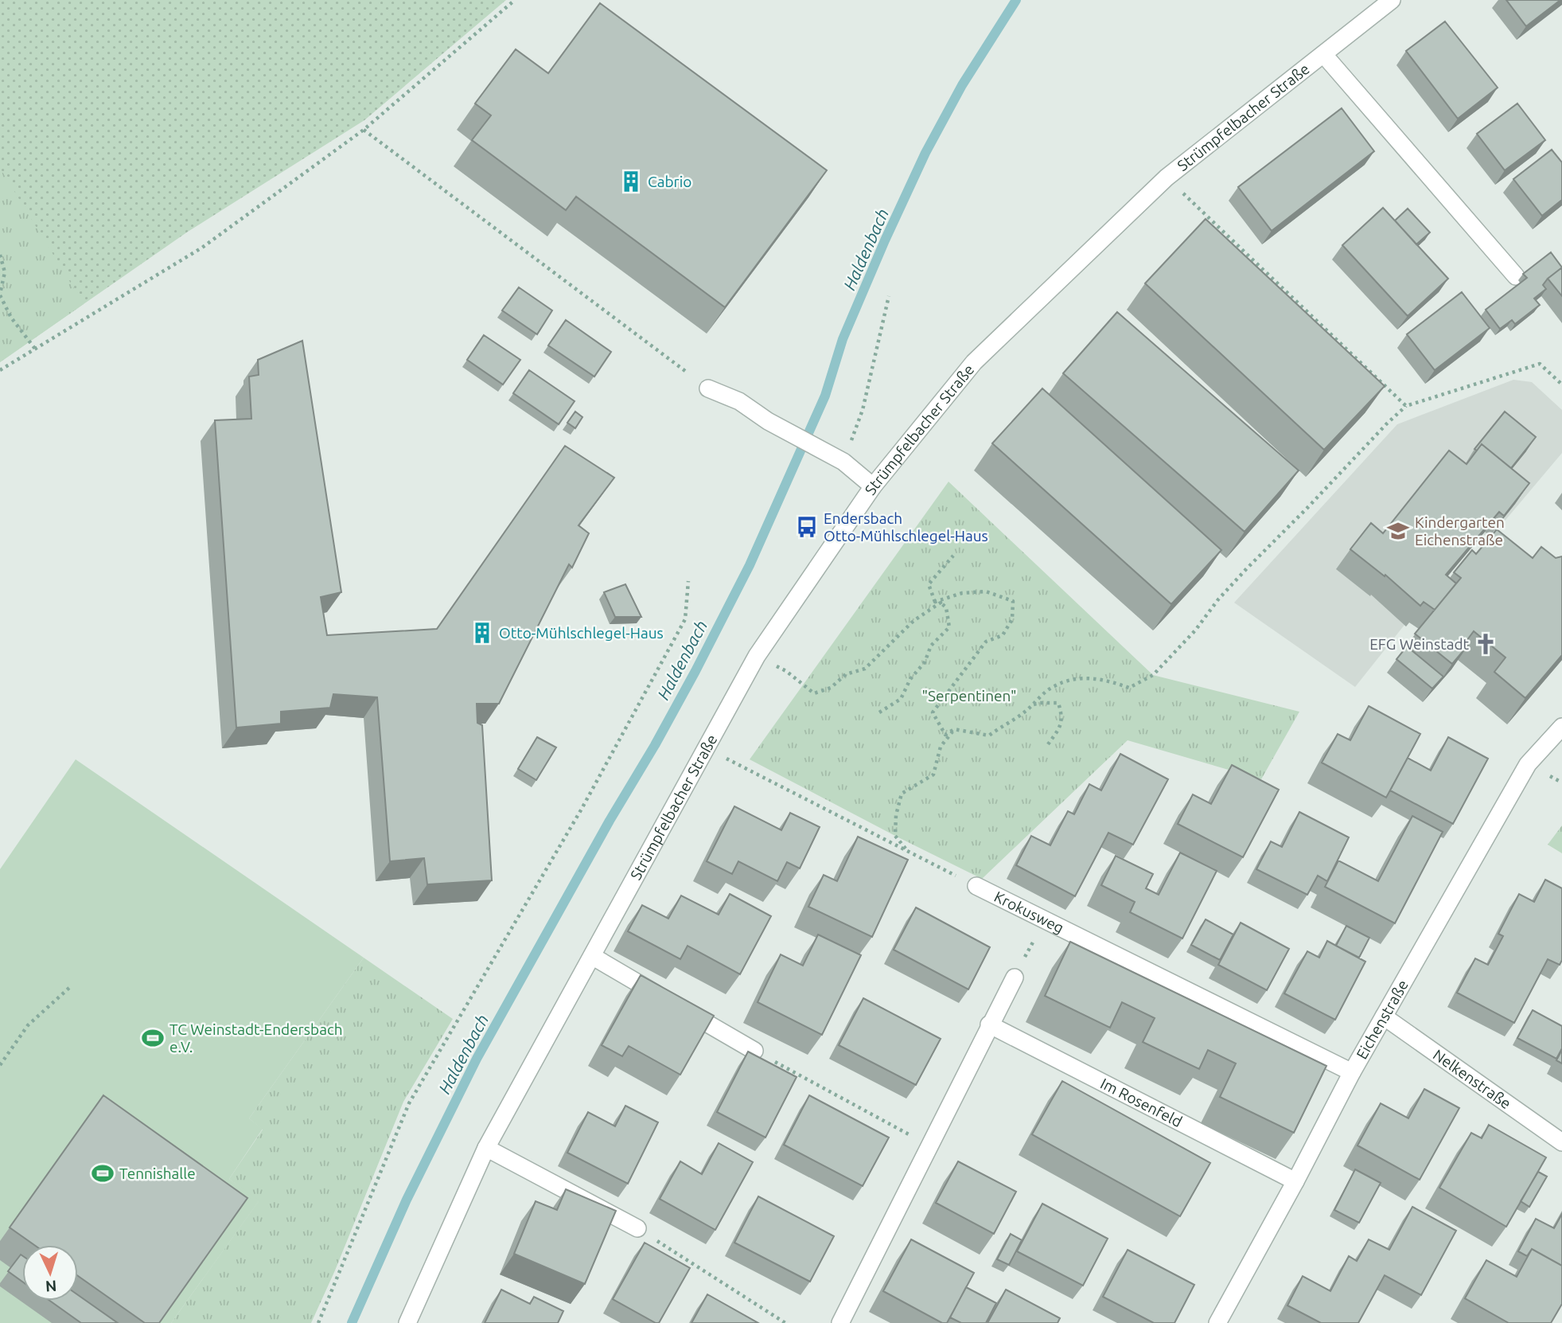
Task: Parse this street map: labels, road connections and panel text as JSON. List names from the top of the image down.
{
  "streets": {
    "street": [
      "Strümpfelbacher Straße",
      "Krokusweg",
      "Eichenstraße",
      "Nelkenstraße",
      "Im Rosenfeld"
    ]
  },
  "crossings": [
    ["Strümpfelbacher Straße", "Krokusweg"],
    ["Krokusweg", "Eichenstraße"],
    ["Eichenstraße", "Nelkenstraße"],
    ["Eichenstraße", "Im Rosenfeld"]
  ],
  "water": ["Haldenbach"],
  "parks": ["\"Serpentinen\""],
  "places": {
    "building": ["Cabrio", "Otto-Mühlschlegel-Haus"],
    "bus stop": ["Endersbach Otto-Mühlschlegel-Haus"],
    "school or university": ["Kindergarten Eichenstraße"],
    "church": ["EFG Weinstadt"],
    "sports": ["TC Weinstadt-Endersbach e.V.", "Tennishalle"]
  },
  "north": "bottom"
}
